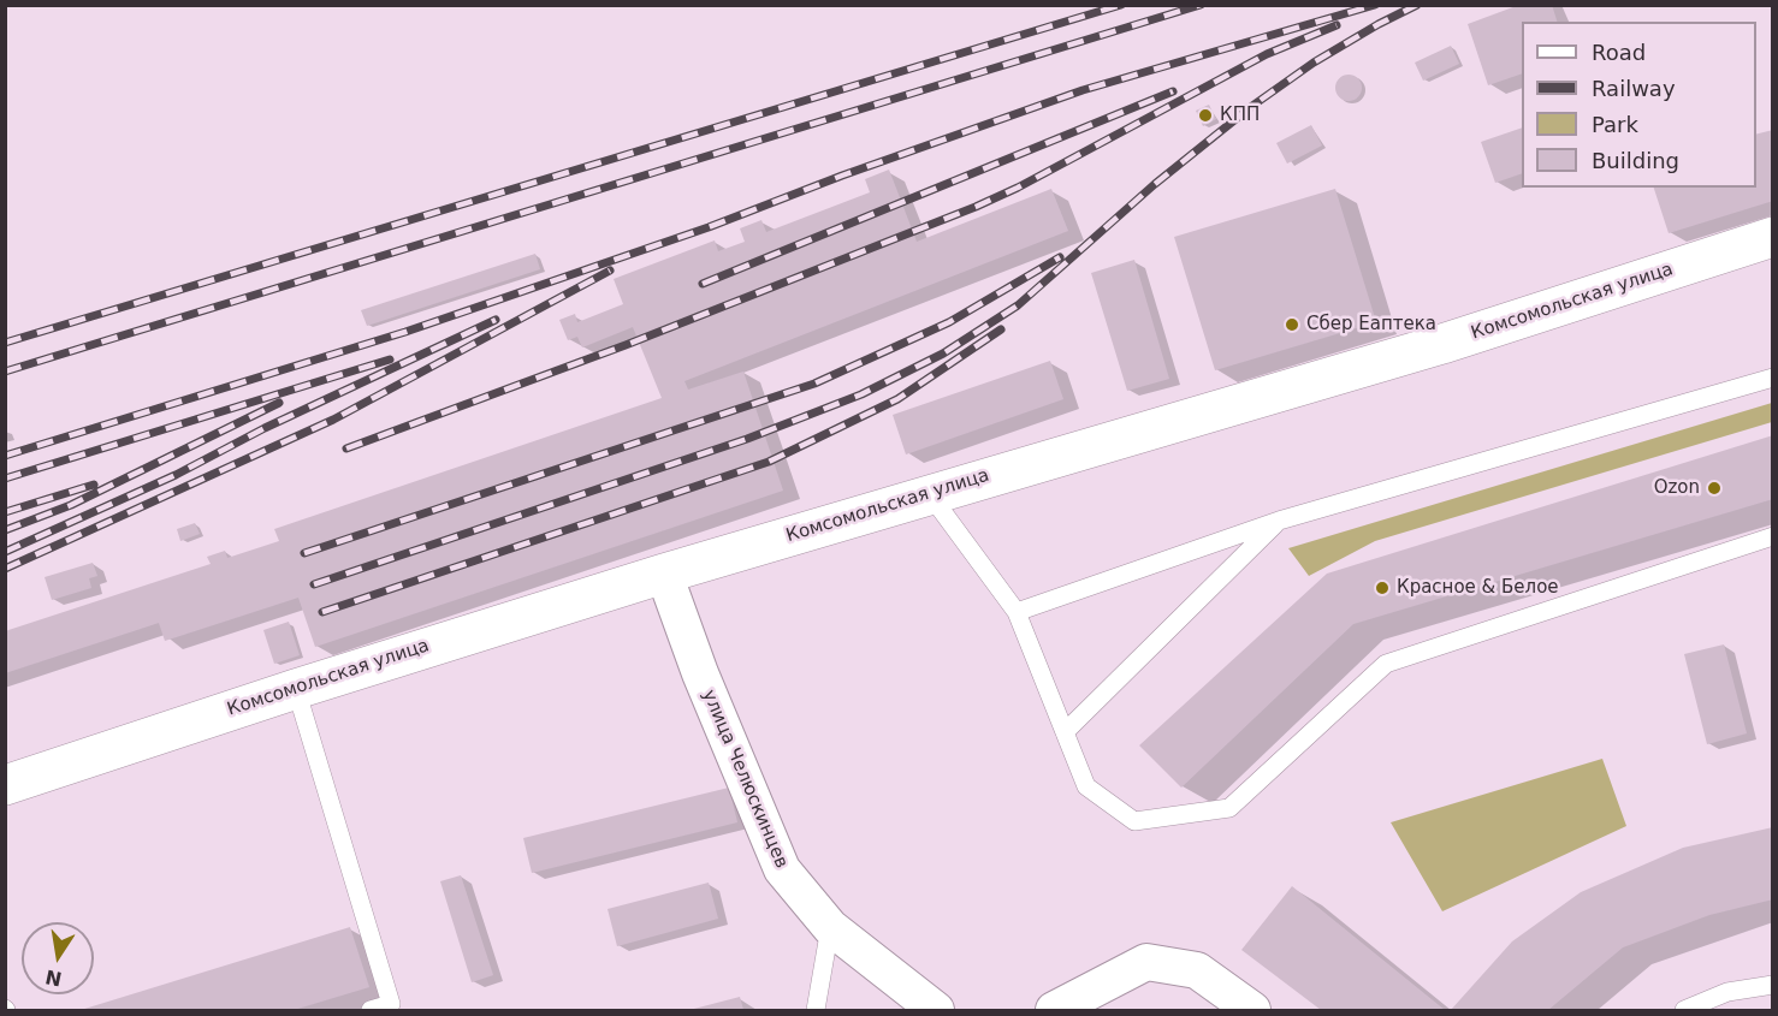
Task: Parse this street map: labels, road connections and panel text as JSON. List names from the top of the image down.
{
  "streets": {
    "main road": ["Комсомольская улица"],
    "street": ["улица Челюскинцев"]
  },
  "crossings": [
    ["Комсомольская улица", "улица Челюскинцев"]
  ],
  "places": [
    "КПП",
    "Сбер Еаптека",
    "Ozon",
    "Красное & Белое"
  ],
  "legend": [
    "Road",
    "Railway",
    "Park",
    "Building"
  ],
  "north": "bottom"
}
